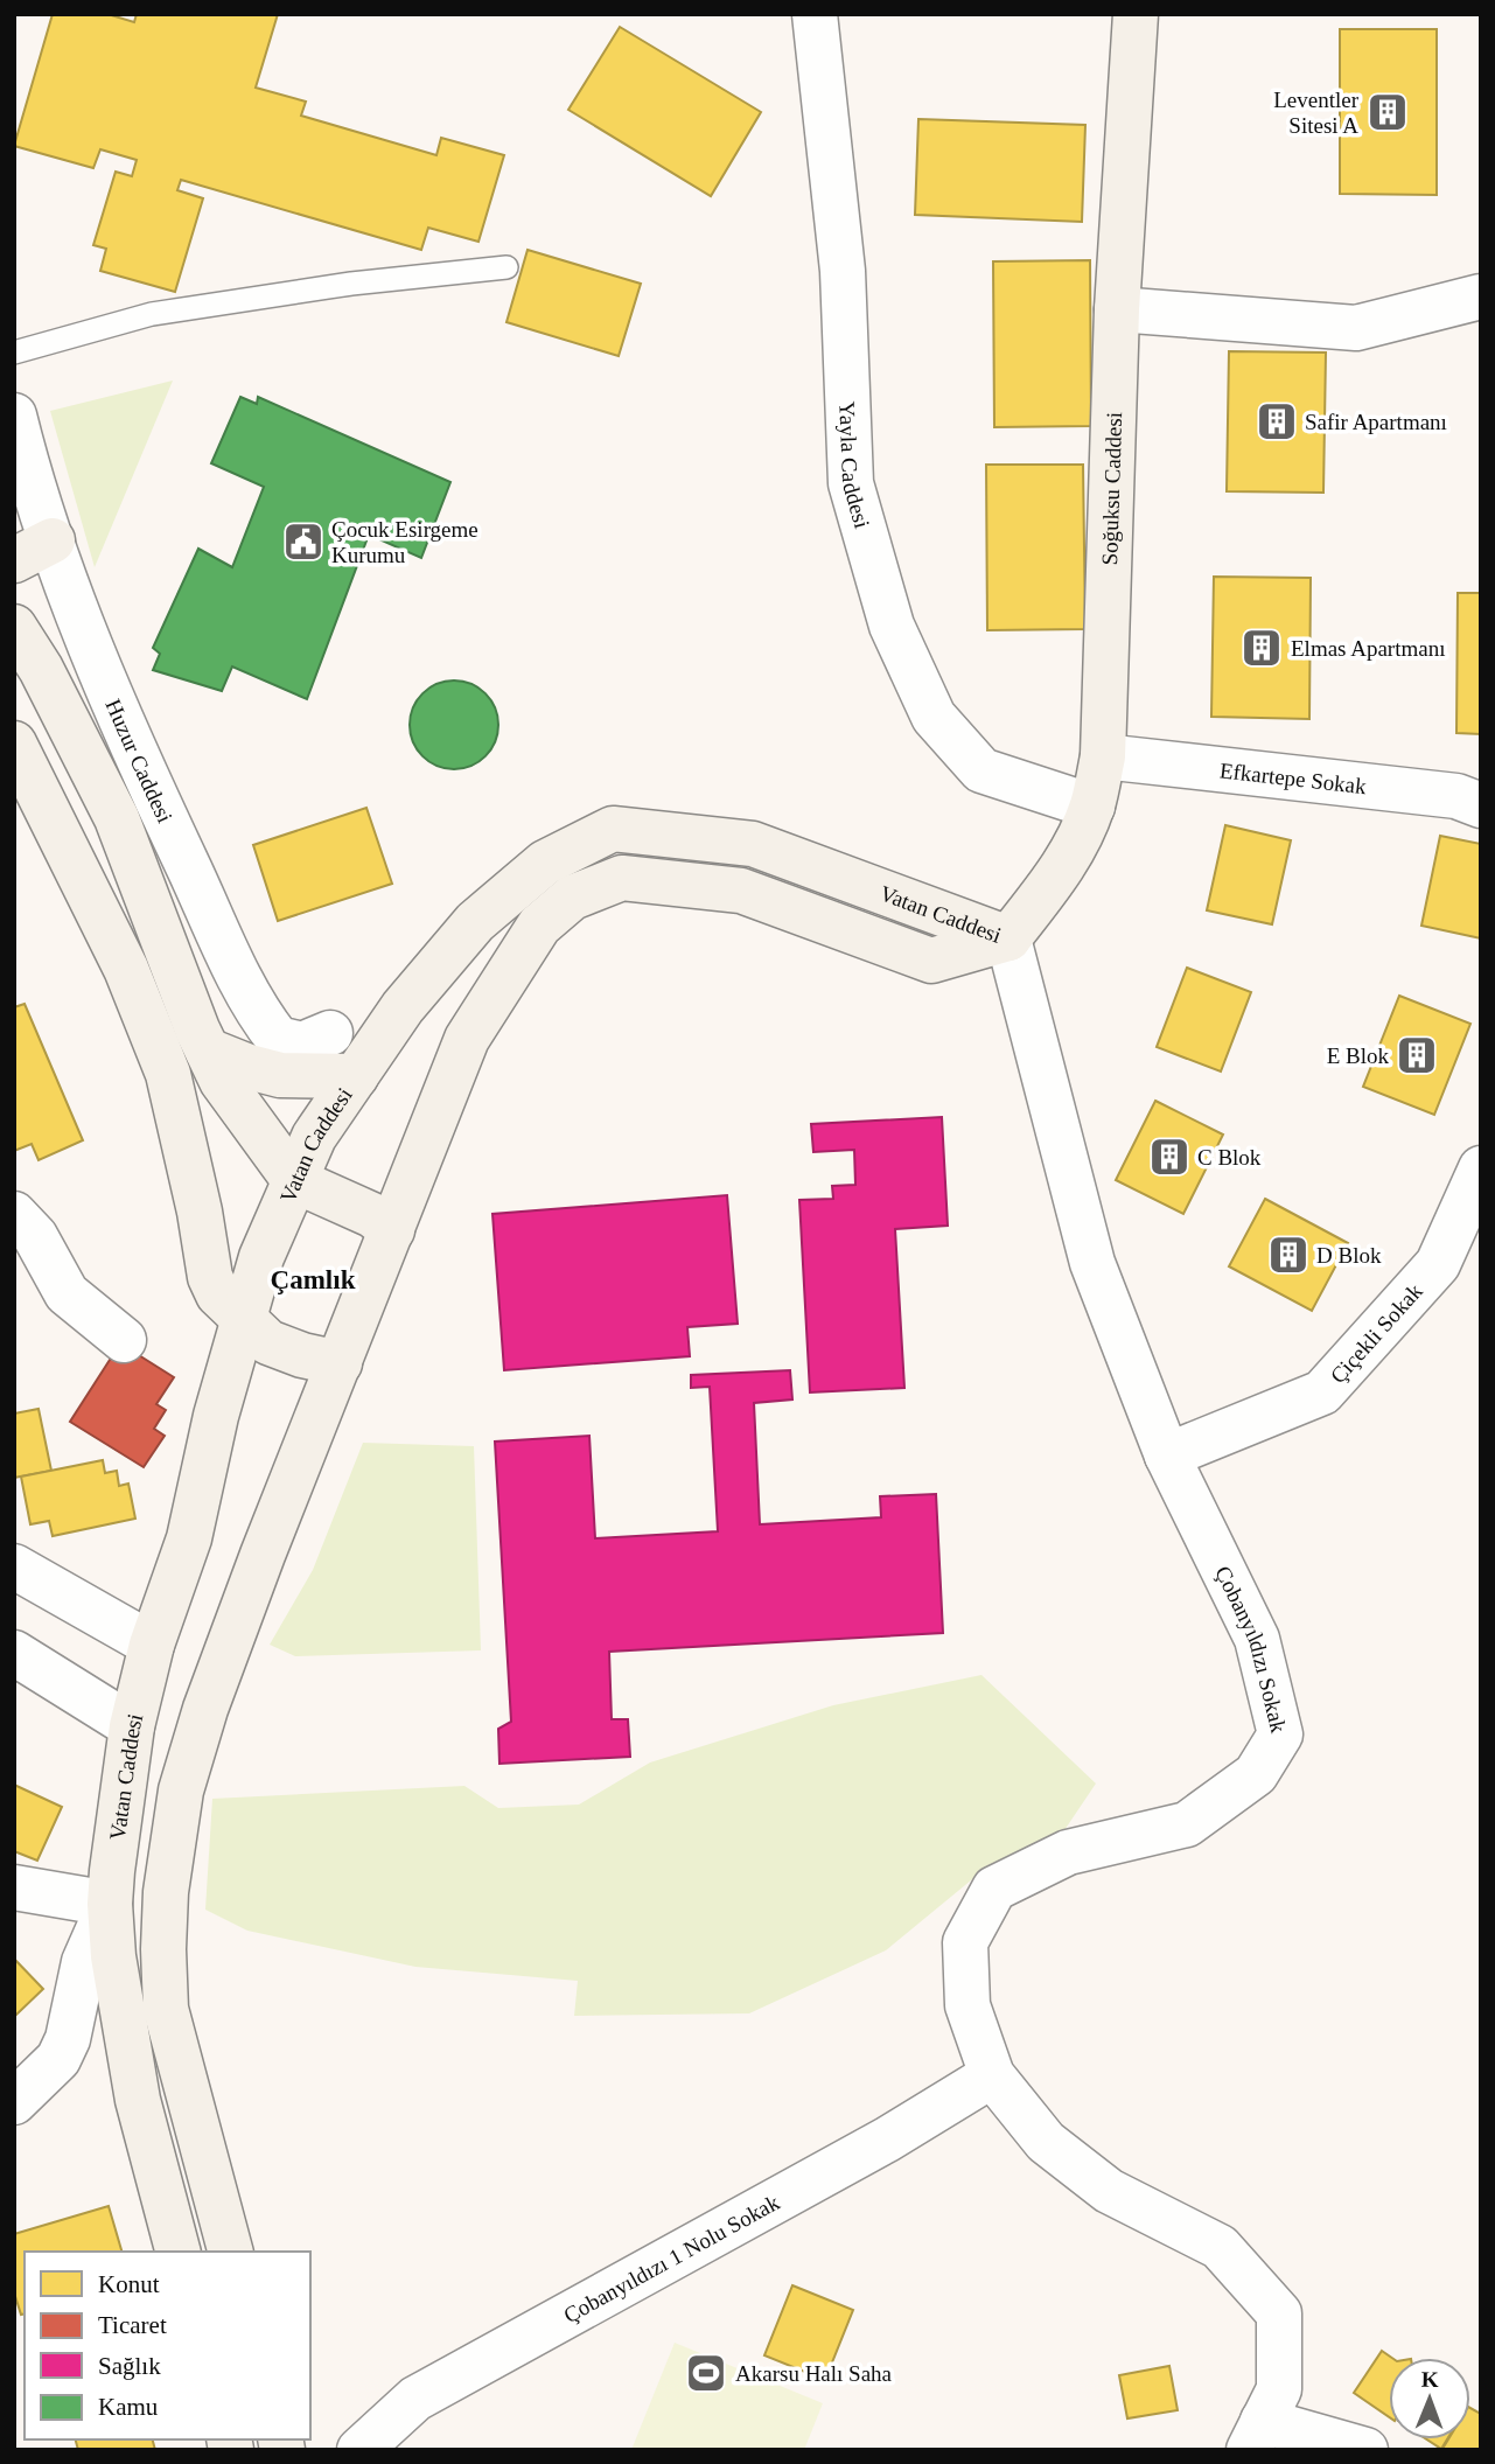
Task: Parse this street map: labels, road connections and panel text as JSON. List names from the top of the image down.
{
  "streets": {
    "street": [
      "Yayla Caddesi",
      "Soğuksu Caddesi",
      "Huzur Caddesi",
      "Efkartepe Sokak",
      "Vatan Caddesi",
      "Çiçekli Sokak",
      "Çobanyıldızı Sokak",
      "Çobanyıldızı 1 Nolu Sokak"
    ]
  },
  "crossings": [
    ["Yayla Caddesi", "Soğuksu Caddesi"],
    ["Soğuksu Caddesi", "Efkartepe Sokak"],
    ["Soğuksu Caddesi", "Vatan Caddesi"],
    ["Soğuksu Caddesi", "Çobanyıldızı Sokak"],
    ["Huzur Caddesi", "Vatan Caddesi"],
    ["Vatan Caddesi", "Çobanyıldızı Sokak"],
    ["Çiçekli Sokak", "Çobanyıldızı Sokak"],
    ["Çobanyıldızı Sokak", "Çobanyıldızı 1 Nolu Sokak"]
  ],
  "districts": ["Çamlık"],
  "places": {
    "building": [
      "Leventler Sitesi A",
      "Safir Apartmanı",
      "Elmas Apartmanı",
      "E Blok",
      "C Blok",
      "D Blok"
    ],
    "public building": ["Çocuk Esirgeme Kurumu"],
    "sports": ["Akarsu Halı Saha"]
  },
  "legend": [
    "Konut",
    "Ticaret",
    "Sağlık",
    "Kamu"
  ],
  "north": "top"
}
